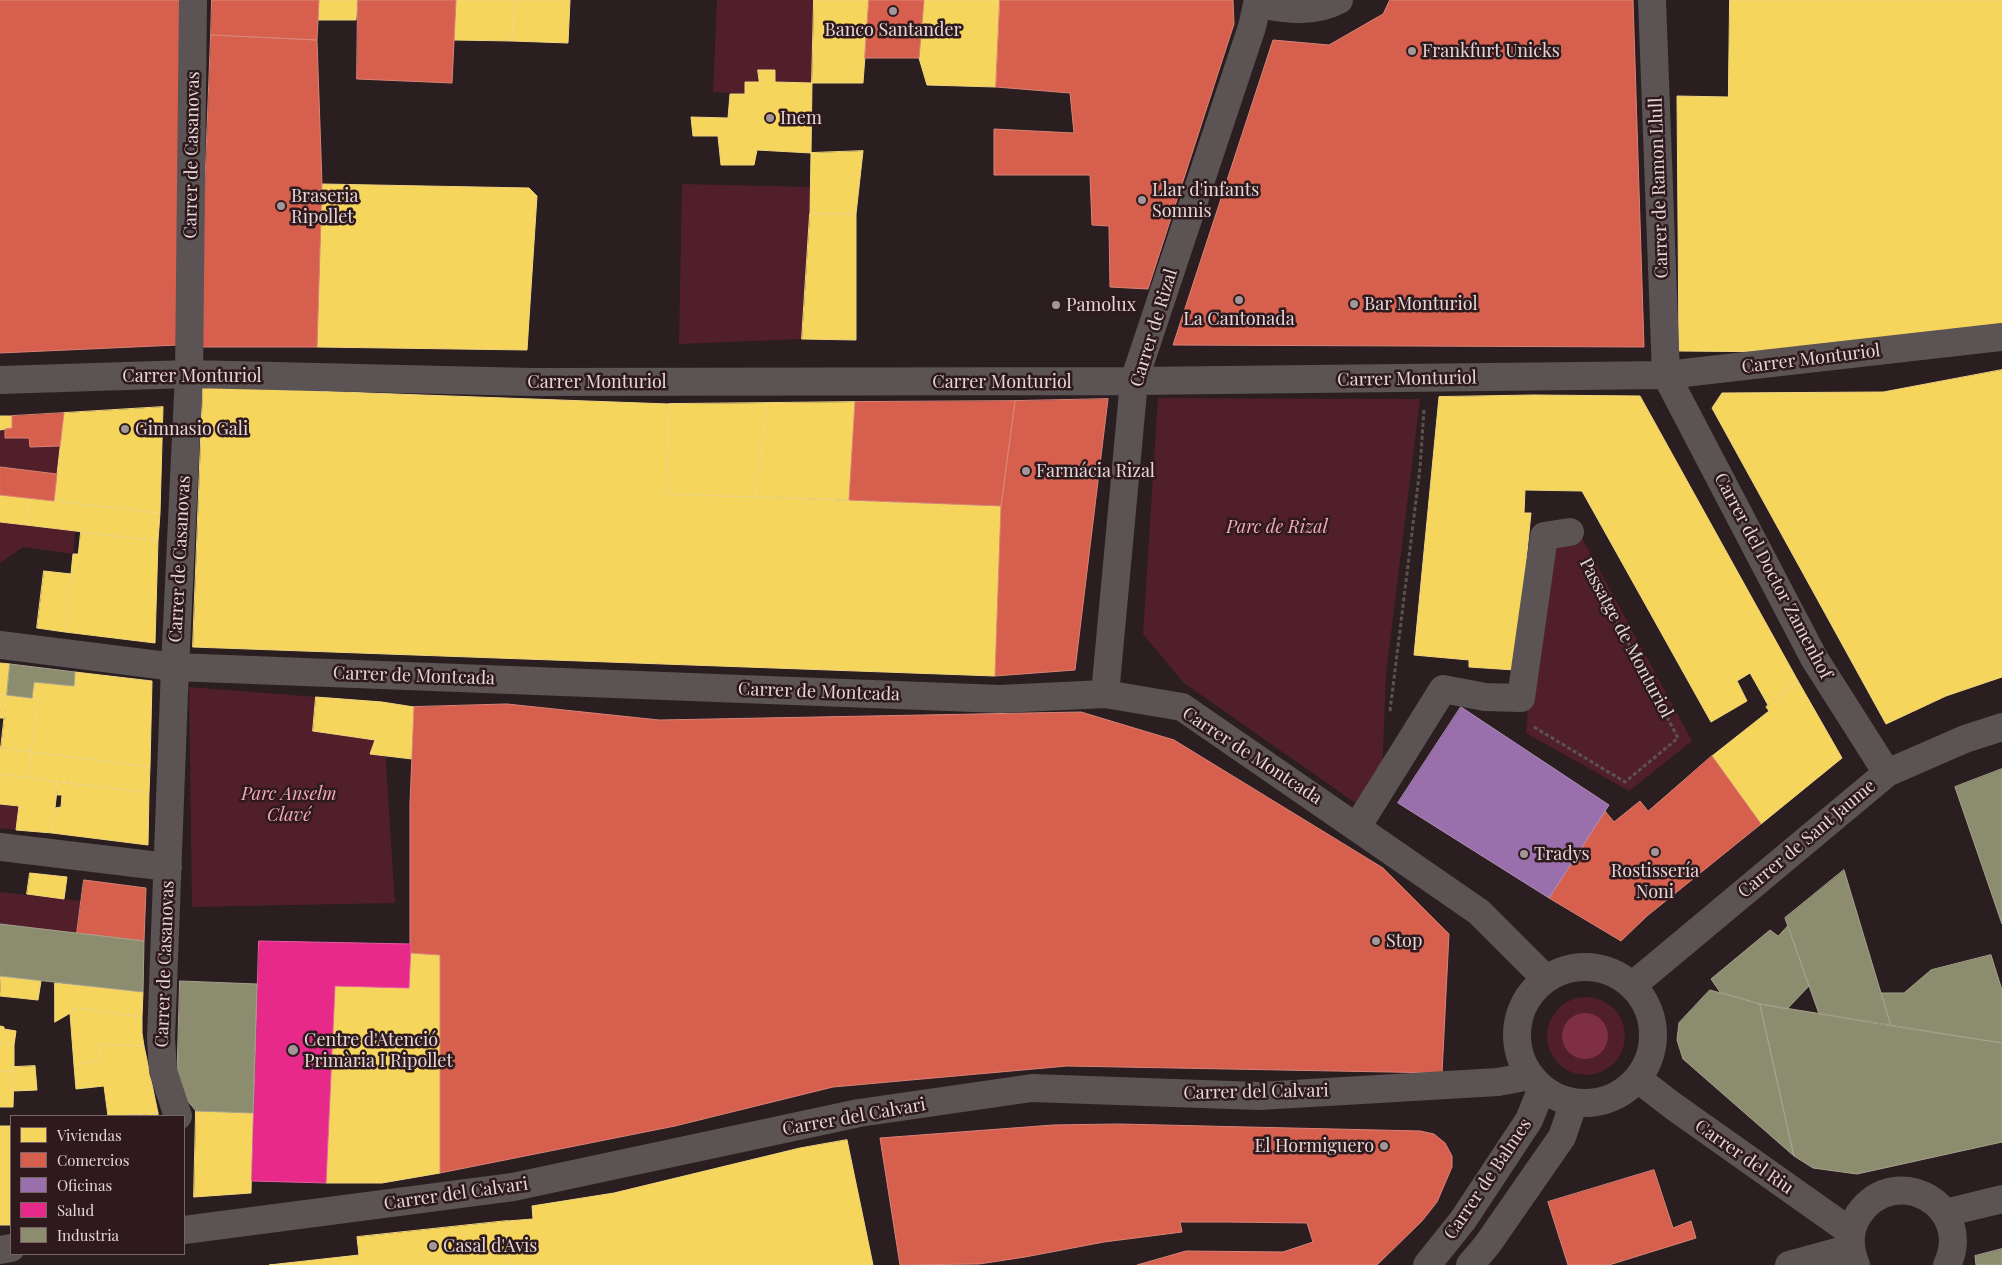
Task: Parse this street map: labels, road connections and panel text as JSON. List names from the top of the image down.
{
  "streets": {
    "street": [
      "Carrer de Casanovas",
      "Carrer de Ramon Llull",
      "Carrer de Rizal",
      "Carrer Monturiol",
      "Carrer del Doctor Zamenhof",
      "Carrer de Montcada",
      "Carrer de Sant Jaume",
      "Carrer del Calvari",
      "Carrer del Riu",
      "Carrer de Balmes"
    ],
    "path": ["Passatge de Monturiol"]
  },
  "crossings": [
    ["Carrer de Casanovas", "Carrer Monturiol"],
    ["Carrer de Casanovas", "Carrer de Montcada"],
    ["Carrer de Ramon Llull", "Carrer Monturiol"],
    ["Carrer de Ramon Llull", "Carrer del Doctor Zamenhof"],
    ["Carrer de Rizal", "Carrer Monturiol"],
    ["Carrer de Rizal", "Carrer de Montcada"],
    ["Carrer Monturiol", "Carrer del Doctor Zamenhof"],
    ["Carrer del Doctor Zamenhof", "Carrer de Sant Jaume"],
    ["Carrer de Montcada", "Carrer de Sant Jaume"],
    ["Carrer de Montcada", "Carrer del Calvari"],
    ["Carrer de Montcada", "Carrer del Riu"],
    ["Carrer de Montcada", "Carrer de Balmes"],
    ["Carrer de Sant Jaume", "Carrer del Calvari"],
    ["Carrer de Sant Jaume", "Carrer del Riu"],
    ["Carrer de Sant Jaume", "Carrer de Balmes"],
    ["Carrer del Calvari", "Carrer del Riu"],
    ["Carrer del Calvari", "Carrer de Balmes"],
    ["Carrer del Riu", "Carrer de Balmes"]
  ],
  "parks": ["Parc de Rizal", "Parc Anselm Clavé"],
  "places": [
    "Banco Santander",
    "Frankfurt Unicks",
    "Inem",
    "Llar d'infants Somnis",
    "Braseria Ripollet",
    "La Cantonada",
    "Bar Monturiol",
    "Pamolux",
    "Gimnasio Gali",
    "Farmácia Rizal",
    "Rostissería Noni",
    "Tradys",
    "Stop",
    "Centre d'Atenció Primària I Ripollet",
    "El Hormiguero",
    "Casal d'Avis"
  ],
  "legend": [
    "Viviendas",
    "Comercios",
    "Oficinas",
    "Salud",
    "Industria"
  ]
}
